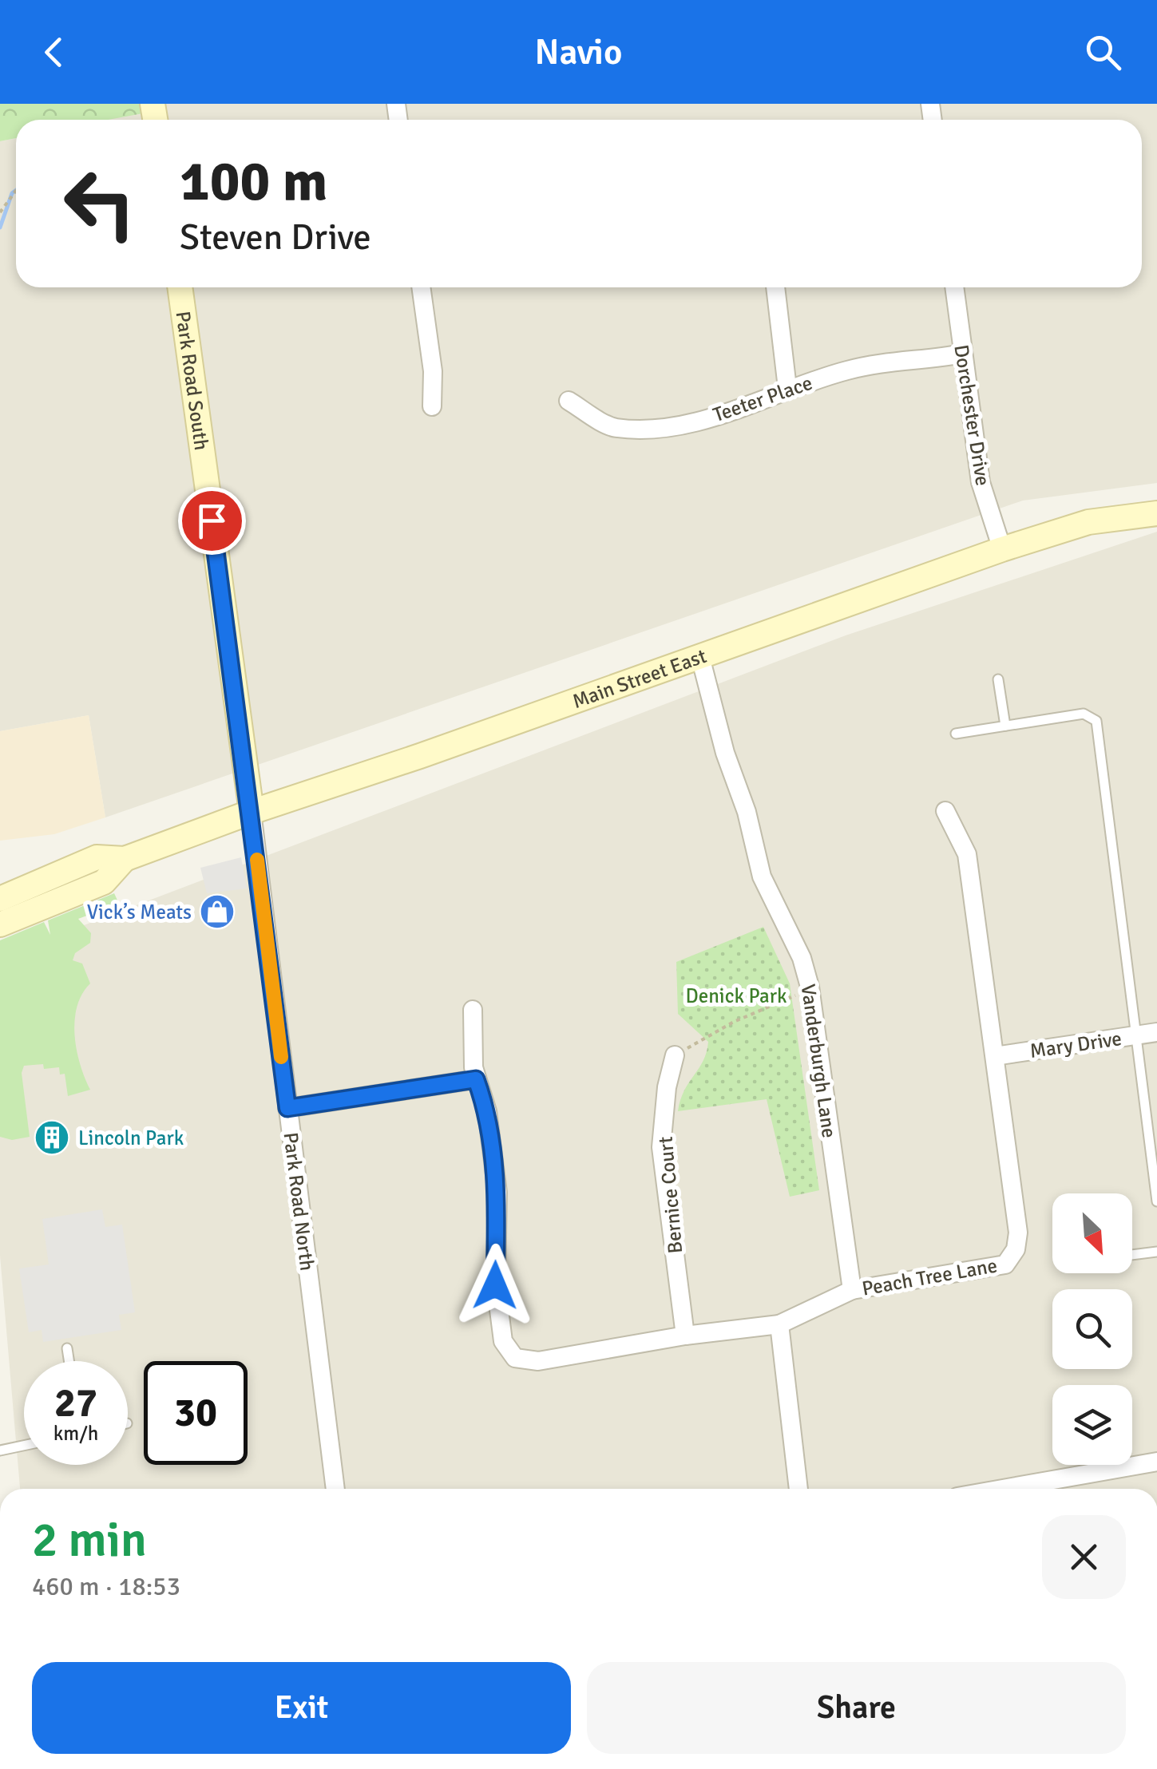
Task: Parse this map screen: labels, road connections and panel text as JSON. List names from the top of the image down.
{
  "streets": {
    "main road": ["Park Road South", "Main Street East"],
    "street": [
      "Teeter Place",
      "Dorchester Drive",
      "Mary Drive",
      "Vanderburgh Lane",
      "Bernice Court",
      "Park Road North",
      "Peach Tree Lane"
    ]
  },
  "crossings": [
    ["Park Road South", "Main Street East"],
    ["Park Road South", "Park Road North"],
    ["Teeter Place", "Dorchester Drive"],
    ["Dorchester Drive", "Main Street East"],
    ["Main Street East", "Vanderburgh Lane"],
    ["Main Street East", "Park Road North"],
    ["Mary Drive", "Peach Tree Lane"],
    ["Vanderburgh Lane", "Peach Tree Lane"],
    ["Bernice Court", "Peach Tree Lane"]
  ],
  "parks": ["Denick Park"],
  "places": {
    "shop": ["Vick’s Meats"],
    "building": ["Lincoln Park"]
  },
  "north": "bottom right",
  "page": {
    "header": "Navio",
    "turn": ["100 m", "Steven Drive"],
    "speed": "27 km/h",
    "limit": "30",
    "heading": ["2 min", "460 m · 18:53"],
    "buttons": ["Exit", "Share"]
  }
}
